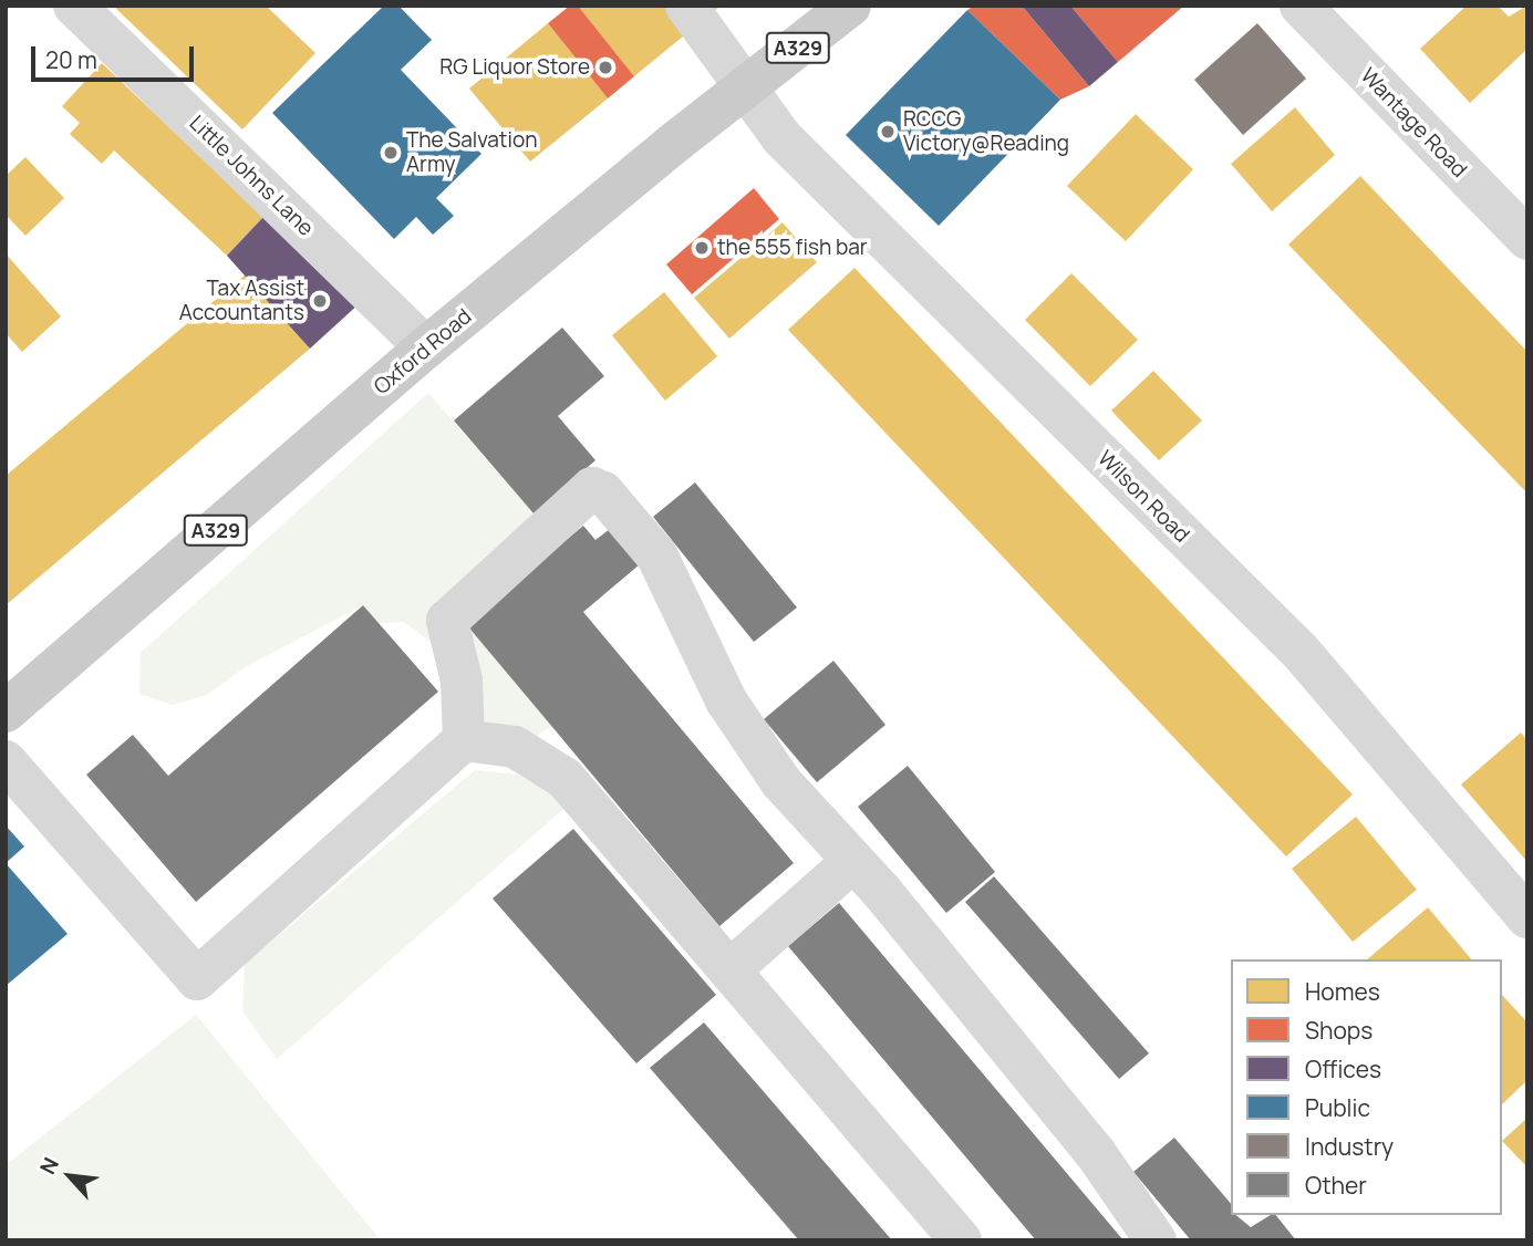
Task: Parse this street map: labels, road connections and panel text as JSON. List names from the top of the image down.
{
  "streets": {
    "main road": ["A329", "Oxford Road"],
    "street": ["Wantage Road", "Little Johns Lane", "Wilson Road"]
  },
  "crossings": [
    ["Little Johns Lane", "Oxford Road"],
    ["Oxford Road", "Wilson Road"]
  ],
  "places": [
    "RG Liquor Store",
    "RCCG Victory@Reading",
    "The Salvation Army",
    "the 555 fish bar",
    "Tax Assist Accountants"
  ],
  "legend": [
    "Homes",
    "Shops",
    "Offices",
    "Public",
    "Industry",
    "Other"
  ],
  "scale_bar": "20 m",
  "north": "top left"
}
